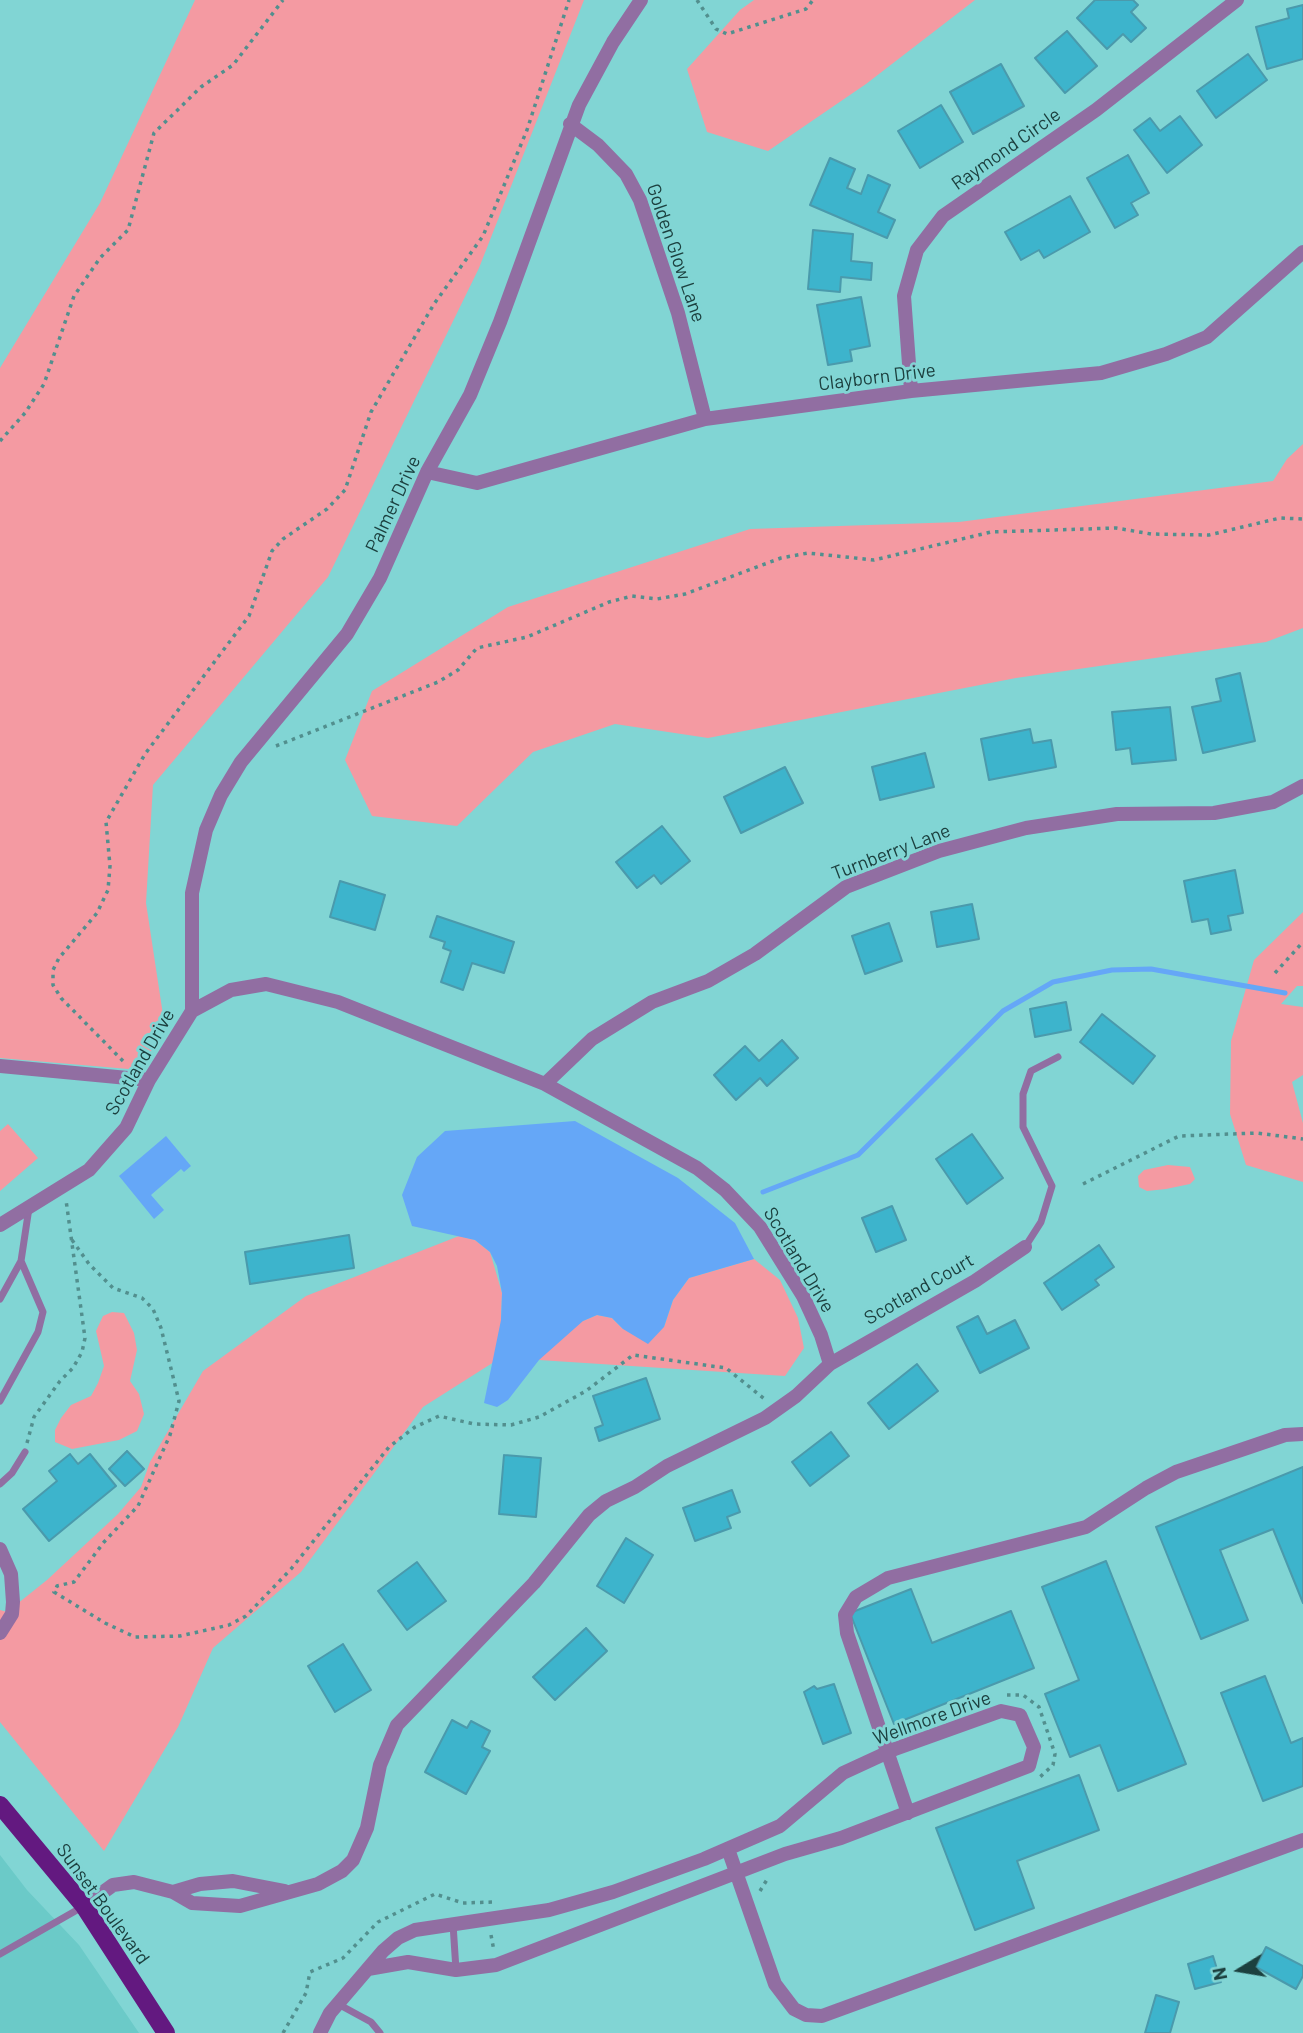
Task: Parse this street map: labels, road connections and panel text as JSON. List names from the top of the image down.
{
  "streets": {
    "main road": ["Sunset Boulevard"],
    "street": [
      "Raymond Circle",
      "Golden Glow Lane",
      "Clayborn Drive",
      "Palmer Drive",
      "Turnberry Lane",
      "Scotland Drive",
      "Scotland Court",
      "Wellmore Drive"
    ]
  },
  "crossings": [
    ["Raymond Circle", "Clayborn Drive"],
    ["Golden Glow Lane", "Clayborn Drive"],
    ["Golden Glow Lane", "Palmer Drive"],
    ["Clayborn Drive", "Palmer Drive"],
    ["Palmer Drive", "Scotland Drive"],
    ["Turnberry Lane", "Scotland Drive"],
    ["Scotland Drive", "Scotland Court"]
  ],
  "north": "left"
}
